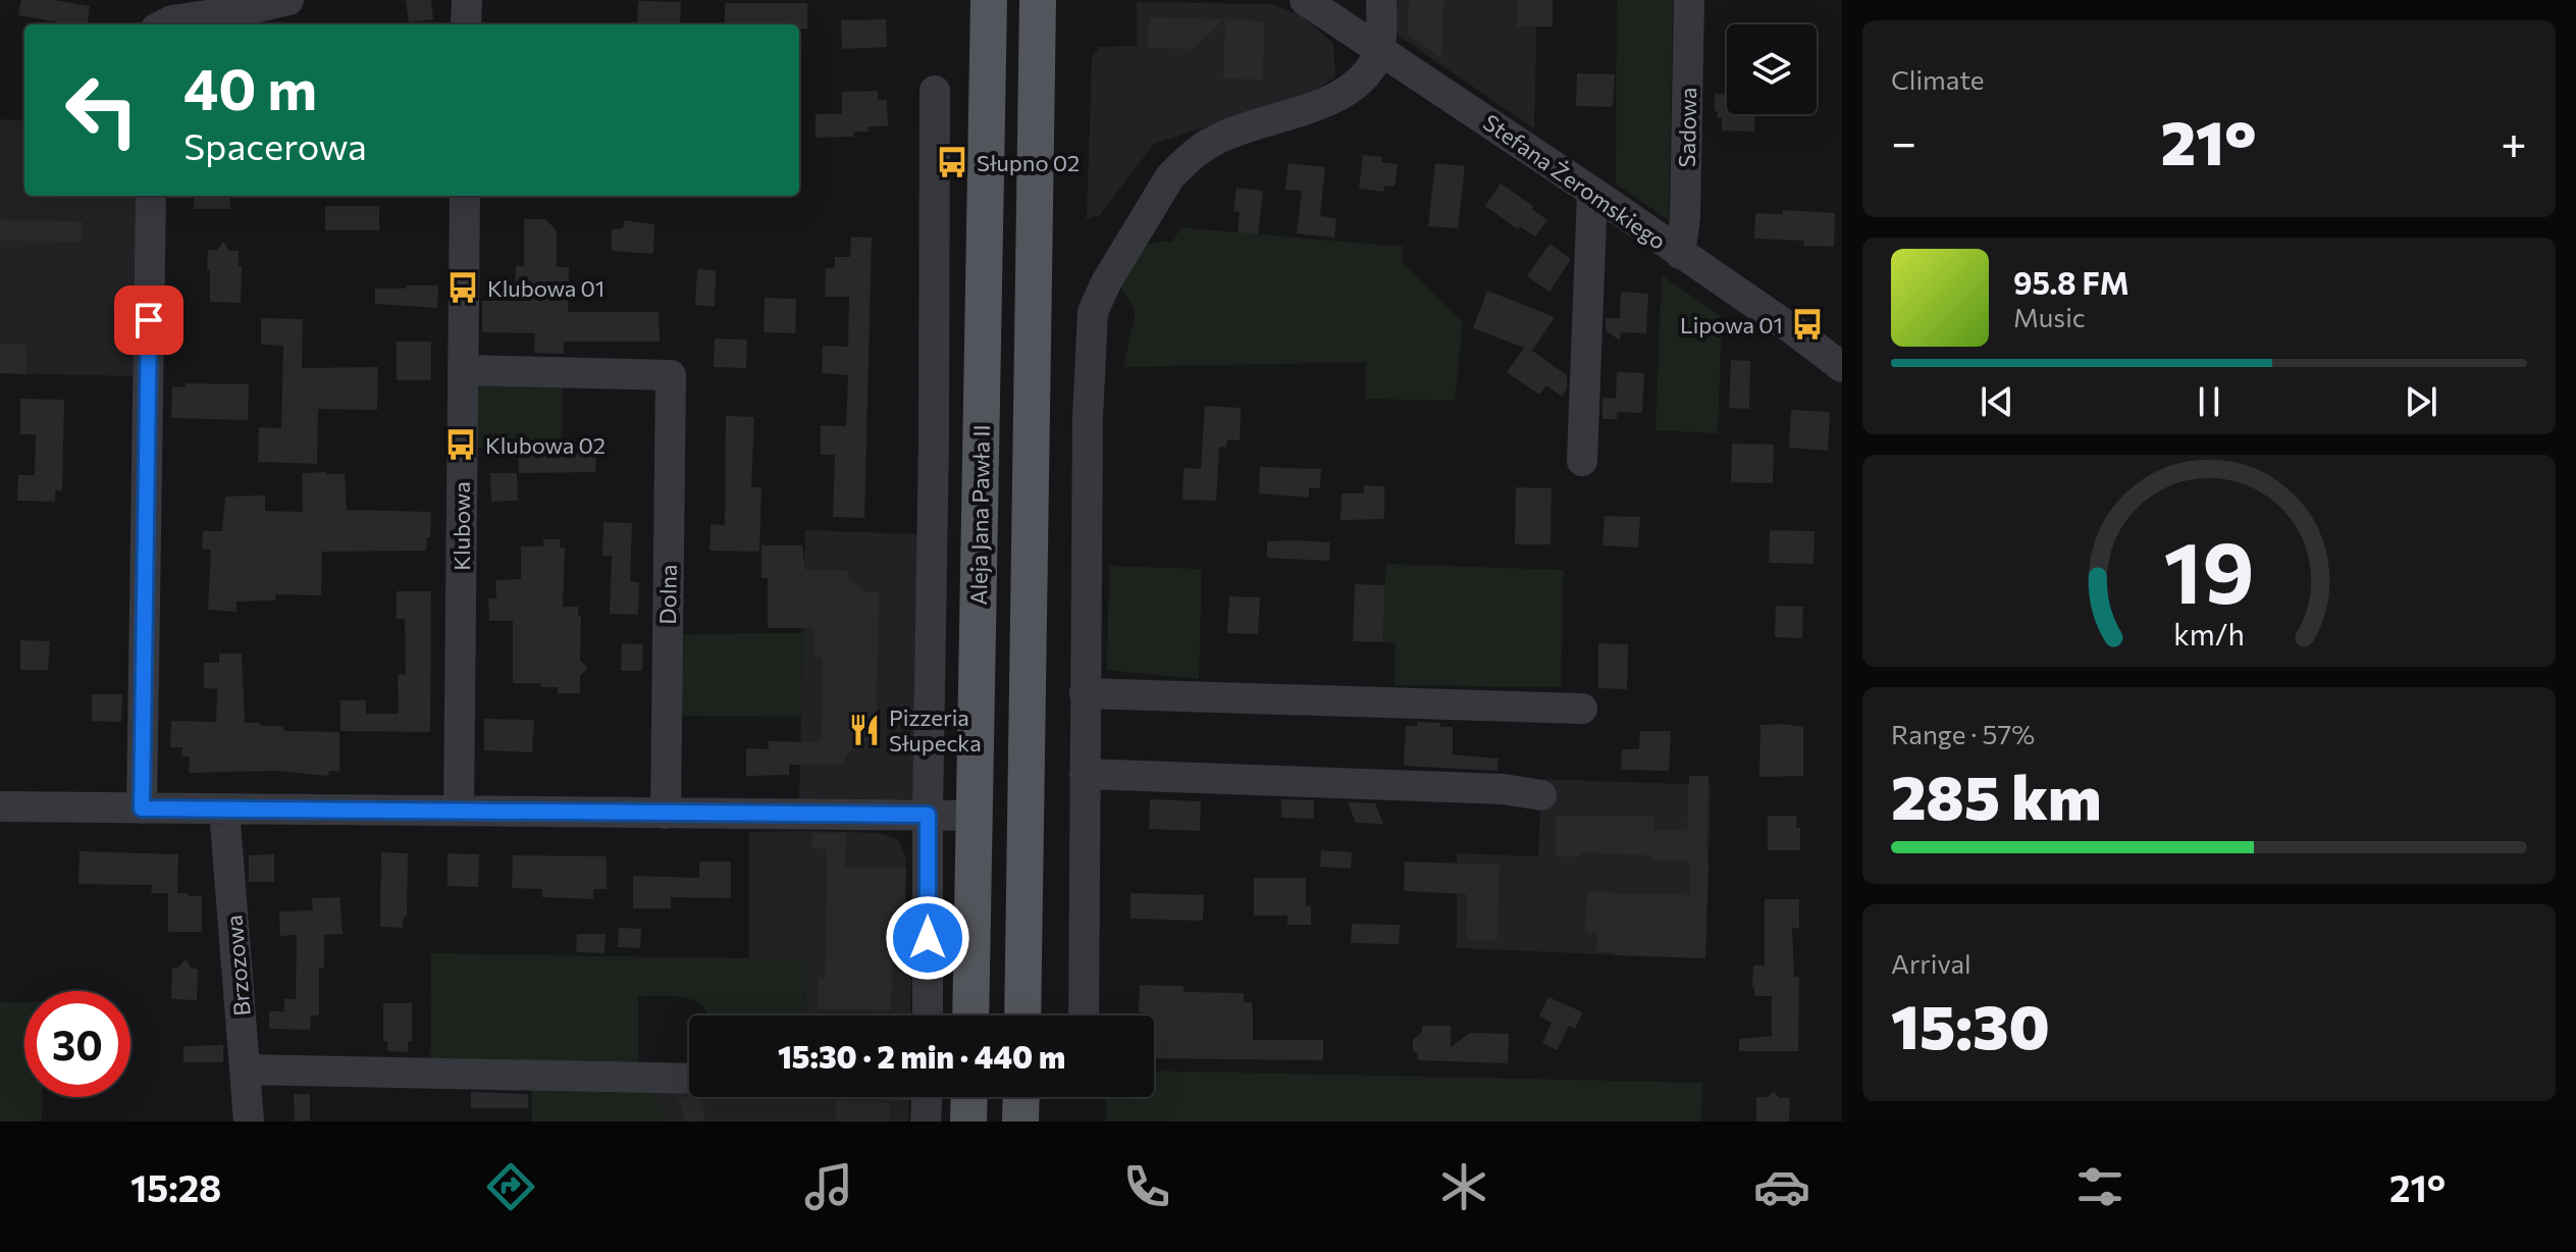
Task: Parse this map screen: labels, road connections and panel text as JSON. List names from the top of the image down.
{
  "streets": {
    "main road": ["Aleja Jana Pawła II"],
    "street": [
      "Sadowa",
      "Stefana Żeromskiego",
      "Klubowa",
      "Dolna",
      "Brzozowa"
    ]
  },
  "crossings": [
    ["Sadowa", "Stefana Żeromskiego"],
    ["Klubowa", "Dolna"]
  ],
  "places": {
    "bus stop": [
      "Słupno 02",
      "Klubowa 01",
      "Lipowa 01",
      "Klubowa 02"
    ],
    "restaurant": ["Pizzeria Słupecka"]
  },
  "page": {
    "tile": [
      "Climate",
      ["Range · 57%", "285 km"],
      ["Arrival", "15:30"]
    ],
    "turn": ["40 m", "Spacerowa"],
    "heat": ["−", "21°", "+"],
    "song": ["95.8 FM", "Music"],
    "limit": "30",
    "trip": "15:30 · 2 min · 440 m",
    "tabs": ["15:28", "21°"],
    "gauge": ["19", "km/h"]
  }
}
